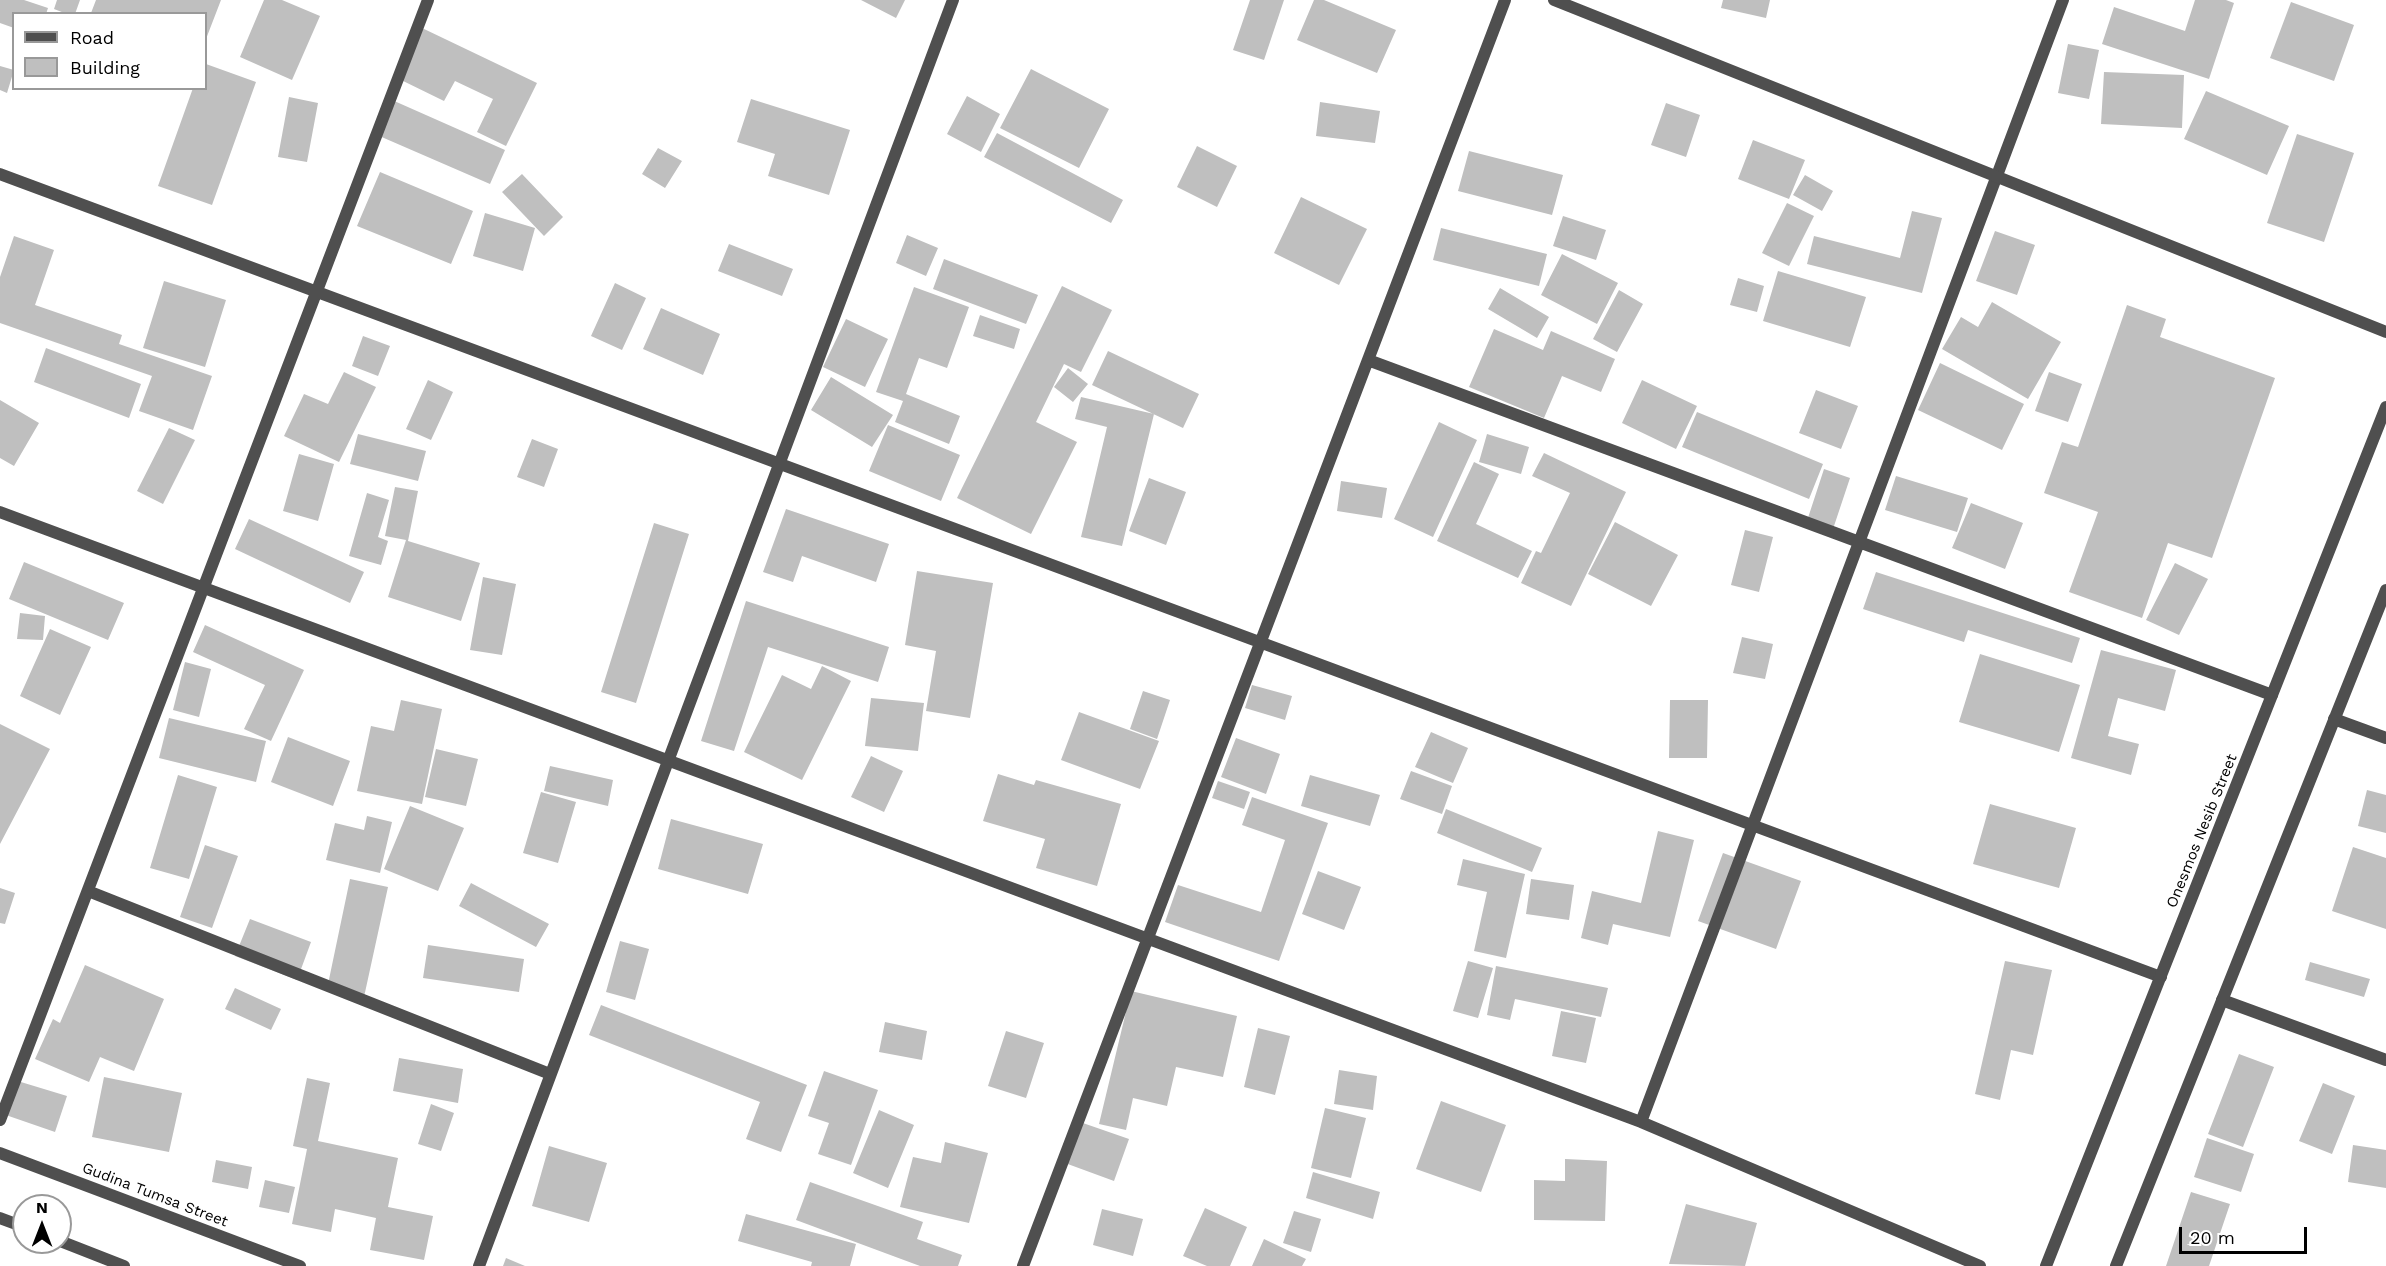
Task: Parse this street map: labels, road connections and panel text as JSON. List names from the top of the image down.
{
  "streets": {
    "street": ["Onesmos Nesib Street", "Gudina Tumsa Street"]
  },
  "legend": ["Road", "Building"],
  "scale_bar": "20 m",
  "north": "top"
}
